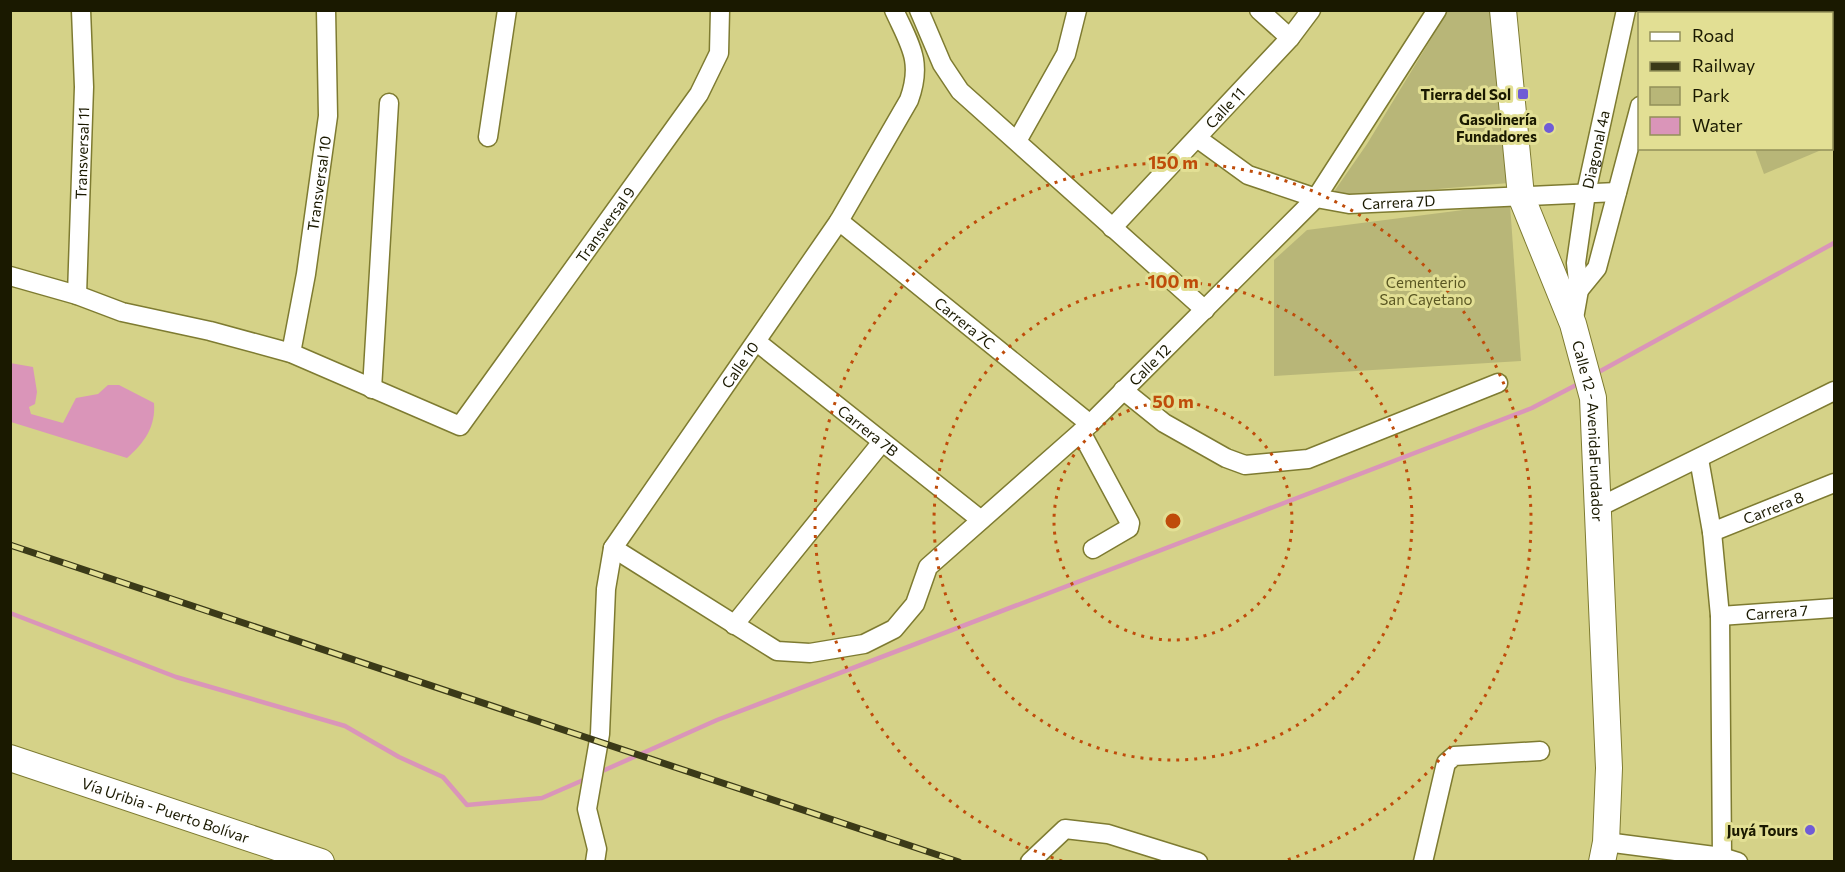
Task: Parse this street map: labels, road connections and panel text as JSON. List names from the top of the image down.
{
  "streets": {
    "street": [
      "Calle 11",
      "Diagonal 4a",
      "Transversal 11",
      "Transversal 10",
      "Carrera 7D",
      "Transversal 9",
      "Carrera 7C",
      "Calle 10",
      "Calle 12",
      "Carrera 7B",
      "Calle 12 - AvenidaFundador",
      "Carrera 8",
      "Carrera 7",
      "Vía Uribia - Puerto Bolívar"
    ]
  },
  "crossings": [
    ["Calle 11", "Carrera 7D"],
    ["Diagonal 4a", "Carrera 7D"],
    ["Diagonal 4a", "Calle 12 - AvenidaFundador"],
    ["Carrera 7D", "Calle 12"],
    ["Carrera 7D", "Calle 12 - AvenidaFundador"],
    ["Carrera 7C", "Calle 10"],
    ["Carrera 7C", "Calle 12"],
    ["Calle 10", "Calle 12"],
    ["Calle 10", "Carrera 7B"],
    ["Calle 12", "Carrera 7B"]
  ],
  "parks": ["Cementerio San Cayetano"],
  "places": {
    "transit": ["Tierra del Sol"],
    "other": ["Gasolinería Fundadores", "Juyá Tours"]
  },
  "legend": [
    "Road",
    "Railway",
    "Park",
    "Water"
  ],
  "rings": ["150 m", "100 m", "50 m"]
}
